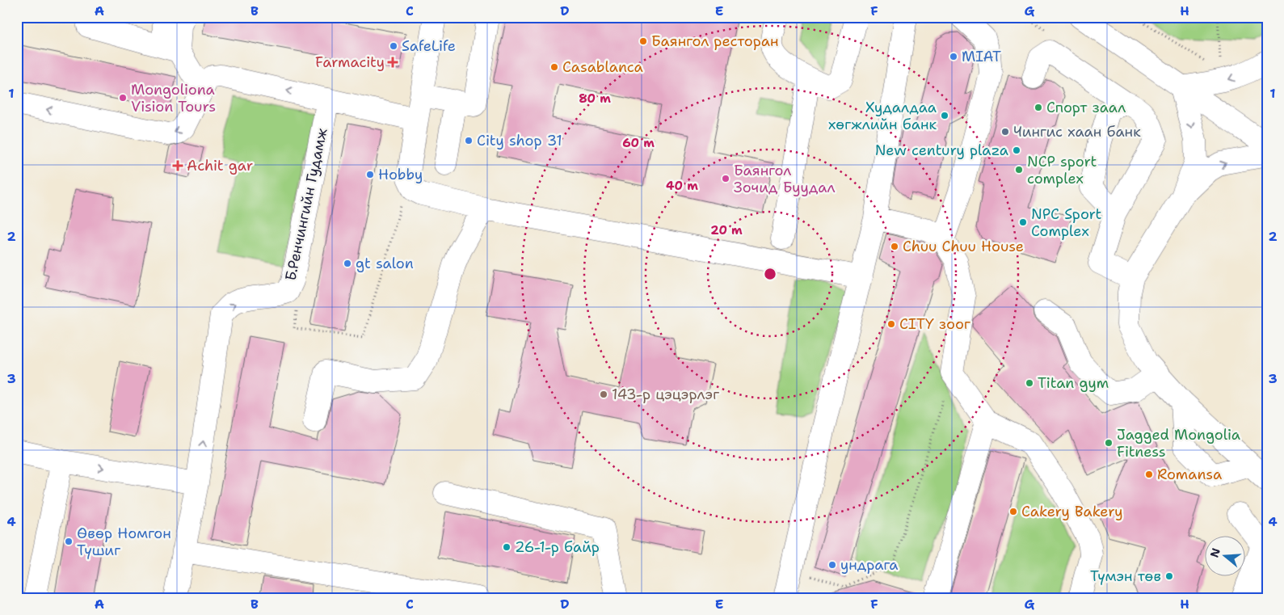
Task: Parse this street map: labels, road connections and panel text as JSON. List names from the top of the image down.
{
  "streets": {
    "main road": ["Б.Ренчингийн Гудамж"]
  },
  "one_way": ["Б.Ренчингийн Гудамж"],
  "places": {
    "other": [
      "Баянгол ресторан",
      "SafeLife",
      "MIAT",
      "Casablanca",
      "Mongoliona Vision Tours",
      "Спорт заал",
      "Худалдаа хөгжлийн банк",
      "Чингис хаан банк",
      "City shop 31",
      "New century plaza",
      "NCP sport complex",
      "Hobby",
      "Баянгол Зочид Буудал",
      "NPC Sport Complex",
      "Chuu Chuu House",
      "gt salon",
      "CITY зоог",
      "Titan gym",
      "143-р цэцэрлэг",
      "Jagged Mongolia Fitness",
      "Romansa",
      "Cakery Bakery",
      "Өвөр Номгон Түшиг",
      "26-1-р байр",
      "ундрага",
      "Түмэн төв"
    ],
    "health": ["Farmacity", "Achit gar"]
  },
  "north": "left",
  "grid": {
    "columns": [
      "A",
      "B",
      "C",
      "D",
      "E",
      "F",
      "G",
      "H"
    ],
    "rows": [
      "1",
      "2",
      "3",
      "4"
    ]
  },
  "rings": [
    "80 m",
    "60 m",
    "40 m",
    "20 m"
  ]
}
